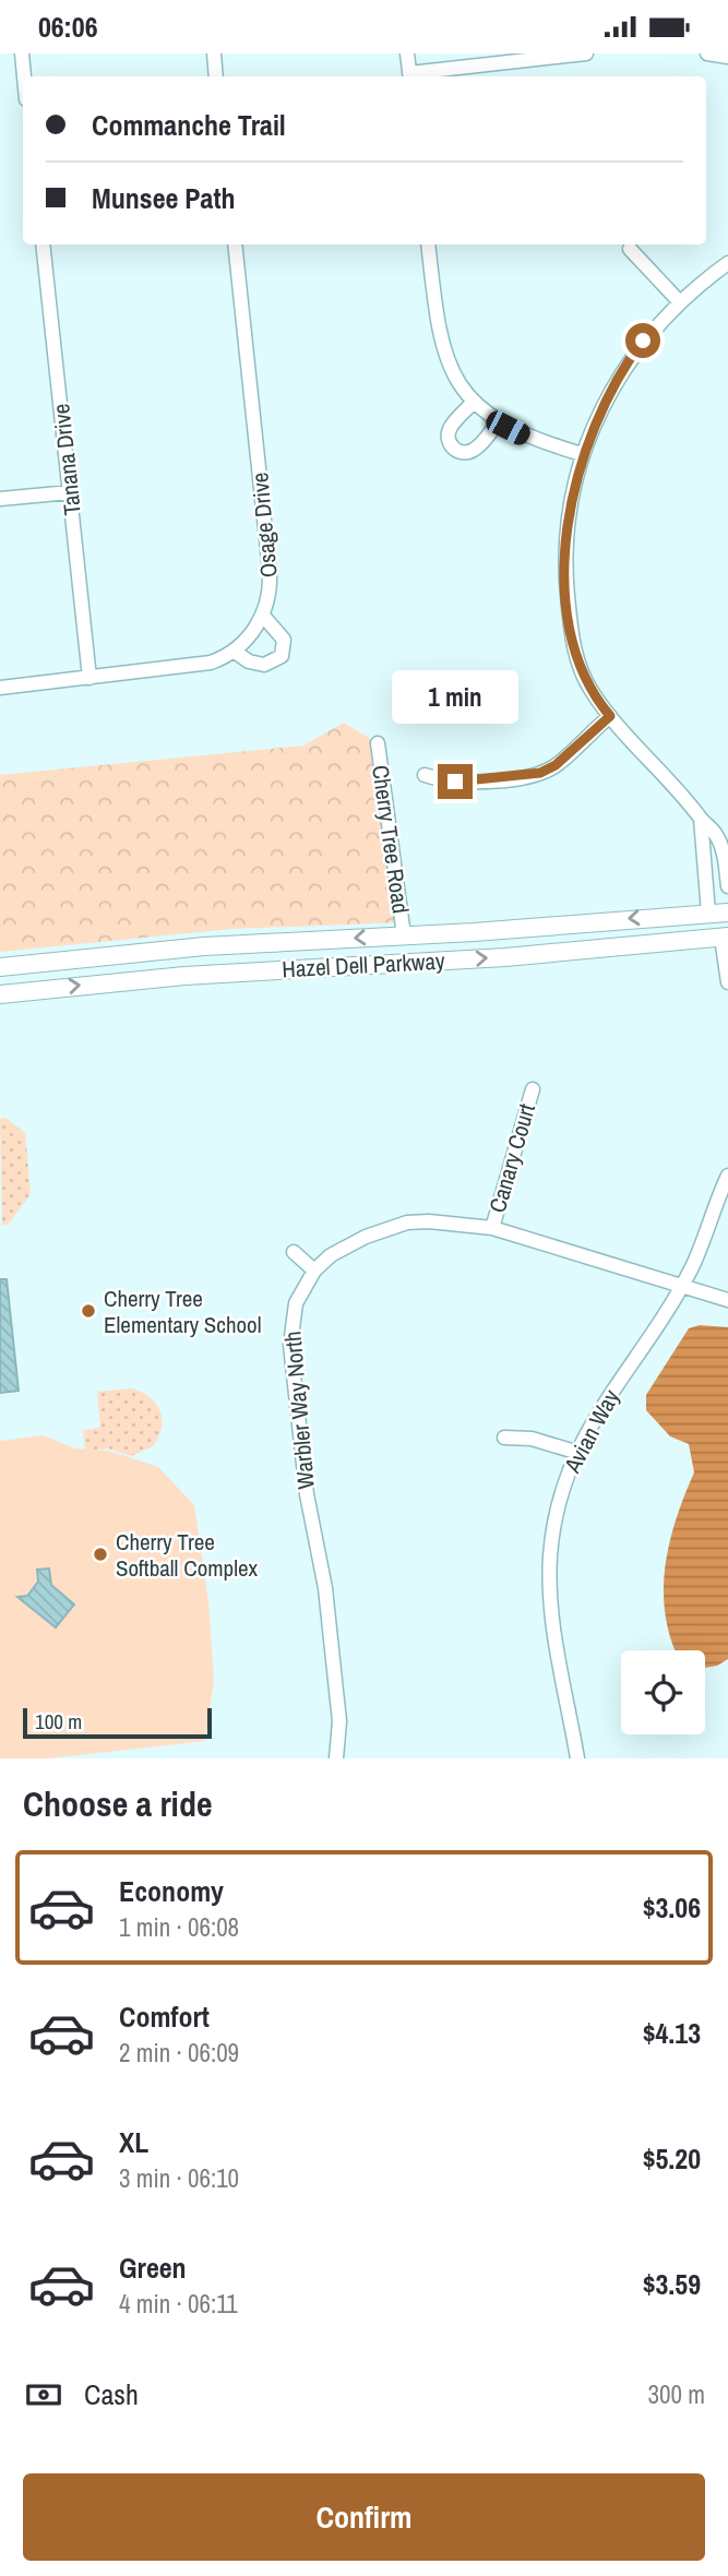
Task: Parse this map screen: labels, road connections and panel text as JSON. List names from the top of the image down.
{
  "streets": {
    "main road": ["Hazel Dell Parkway"],
    "street": [
      "Tanana Drive",
      "Osage Drive",
      "Cherry Tree Road",
      "Canary Court",
      "Warbler Way North",
      "Avian Way"
    ]
  },
  "crossings": [
    ["Tanana Drive", "Osage Drive"],
    ["Cherry Tree Road", "Hazel Dell Parkway"],
    ["Canary Court", "Warbler Way North"],
    ["Warbler Way North", "Avian Way"]
  ],
  "places": ["Cherry Tree Elementary School", "Cherry Tree Softball Complex"],
  "scale_bar": "100 m",
  "page": {
    "status": "06:06",
    "banner": ["Commanche Trail", "Munsee Path"],
    "bubble": "1 min",
    "scale": "100 m",
    "heading": "Choose a ride",
    "list": [
      {
        "name": "Economy",
        "note": "1 min · 06:08",
        "value": "$3.06"
      },
      {
        "name": "Comfort",
        "note": "2 min · 06:09",
        "value": "$4.13"
      },
      {
        "name": "XL",
        "note": "3 min · 06:10",
        "value": "$5.20"
      },
      {
        "name": "Green",
        "note": "4 min · 06:11",
        "value": "$3.59"
      }
    ],
    "pay": ["Cash", "300 m"],
    "buttons": "Confirm"
  }
}
